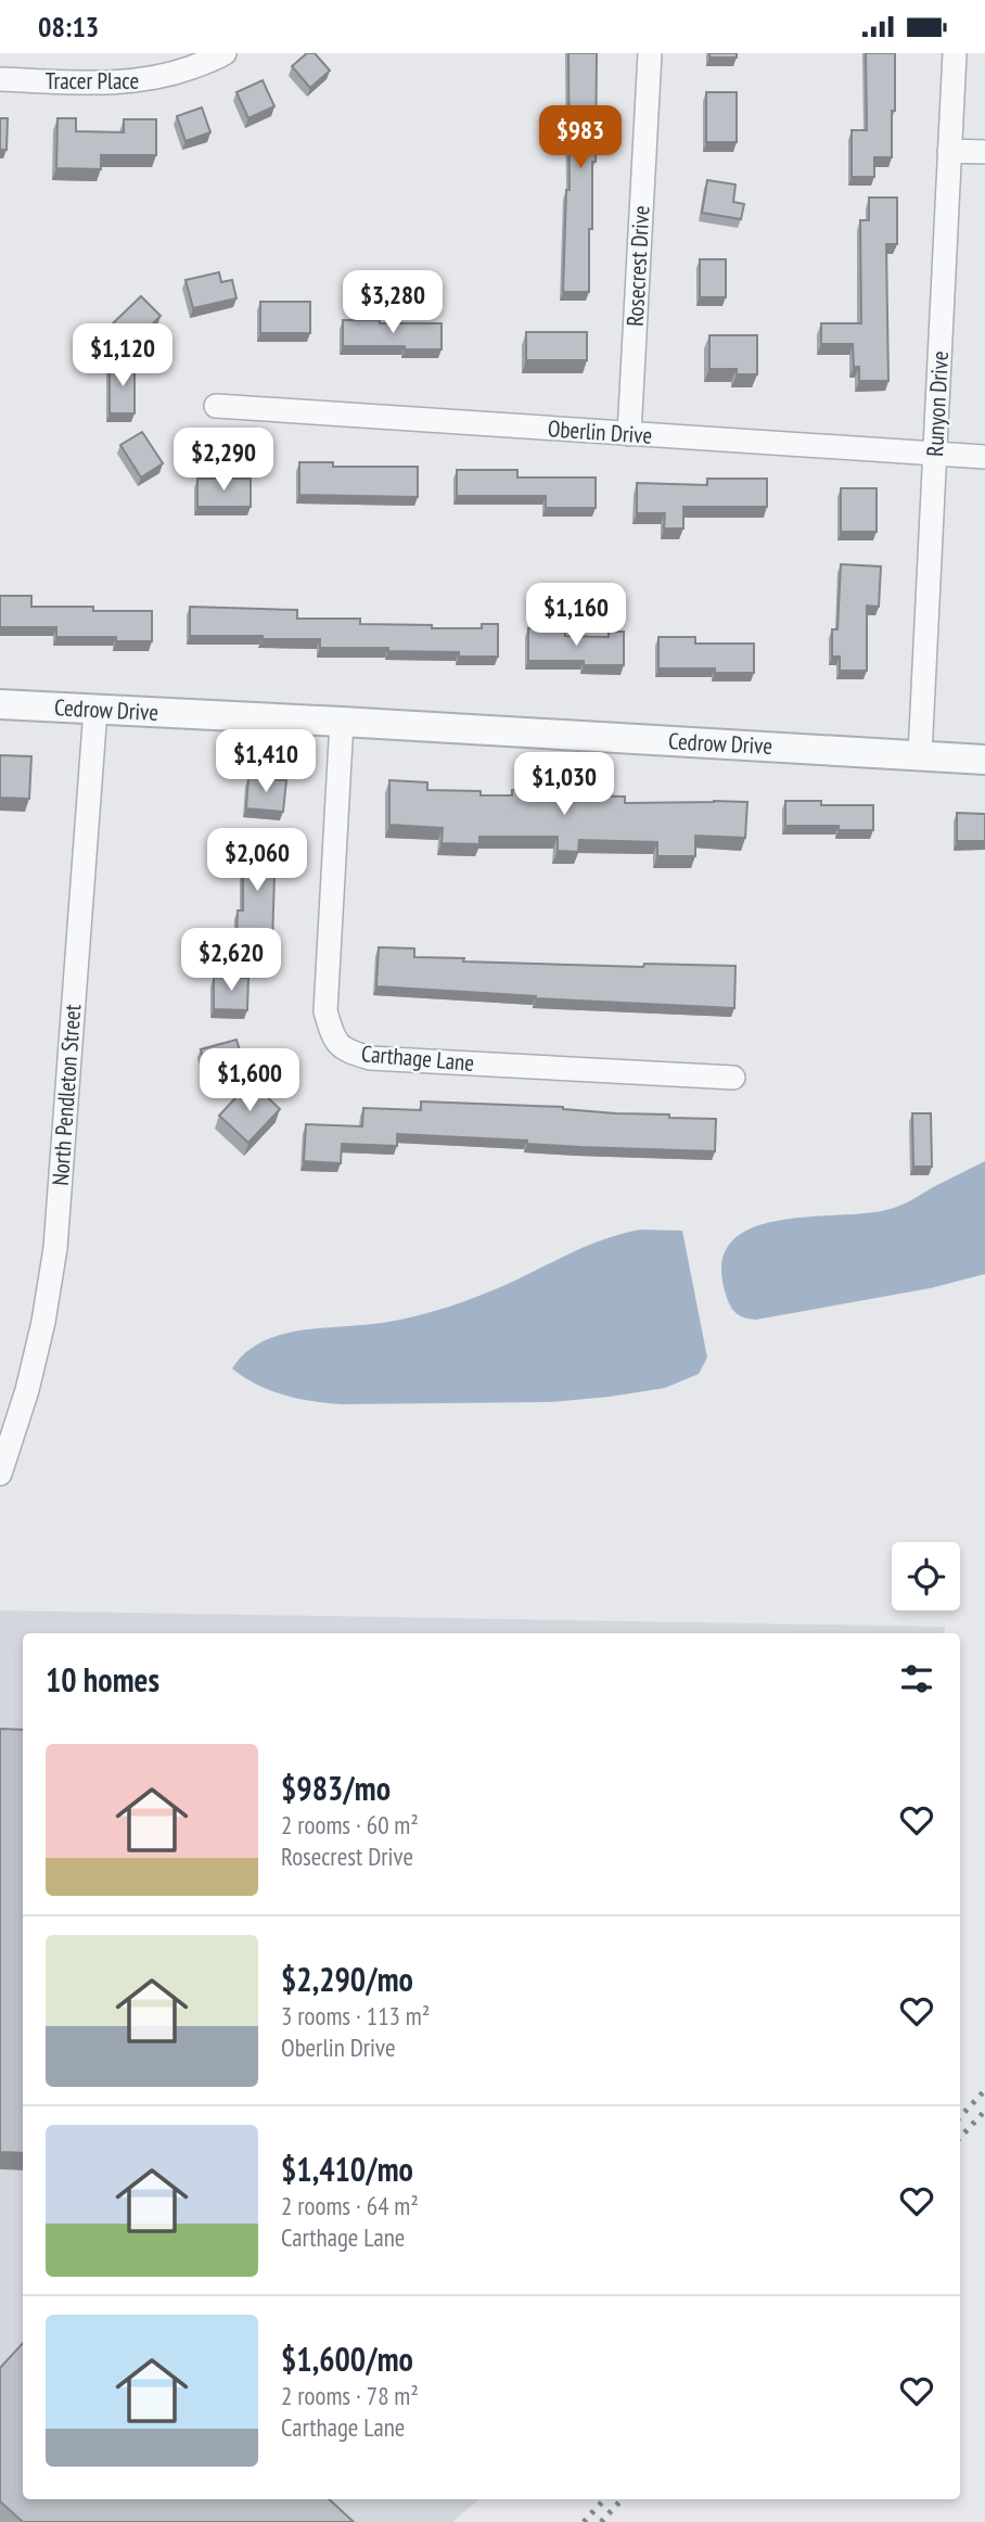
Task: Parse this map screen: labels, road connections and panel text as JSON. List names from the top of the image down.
{
  "streets": {
    "street": [
      "Tracer Place",
      "Rosecrest Drive",
      "Runyon Drive",
      "Oberlin Drive",
      "Cedrow Drive",
      "Carthage Lane",
      "North Pendleton Street"
    ]
  },
  "crossings": [
    ["Rosecrest Drive", "Oberlin Drive"],
    ["Runyon Drive", "Oberlin Drive"],
    ["Runyon Drive", "Cedrow Drive"],
    ["Cedrow Drive", "Carthage Lane"],
    ["Cedrow Drive", "North Pendleton Street"]
  ],
  "page": {
    "status": "08:13",
    "price": [
      "$983",
      "$3,280",
      "$1,120",
      "$2,290",
      "$1,160",
      "$1,410",
      "$1,030",
      "$2,060",
      "$2,620",
      "$1,600"
    ],
    "heading": "10 homes",
    "list": [
      {
        "name": "$983/mo",
        "note": "2 rooms · 60 m² · Rosecrest Drive"
      },
      {
        "name": "$2,290/mo",
        "note": "3 rooms · 113 m² · Oberlin Drive"
      },
      {
        "name": "$1,410/mo",
        "note": "2 rooms · 64 m² · Carthage Lane"
      },
      {
        "name": "$1,600/mo",
        "note": "2 rooms · 78 m² · Carthage Lane"
      }
    ]
  }
}
